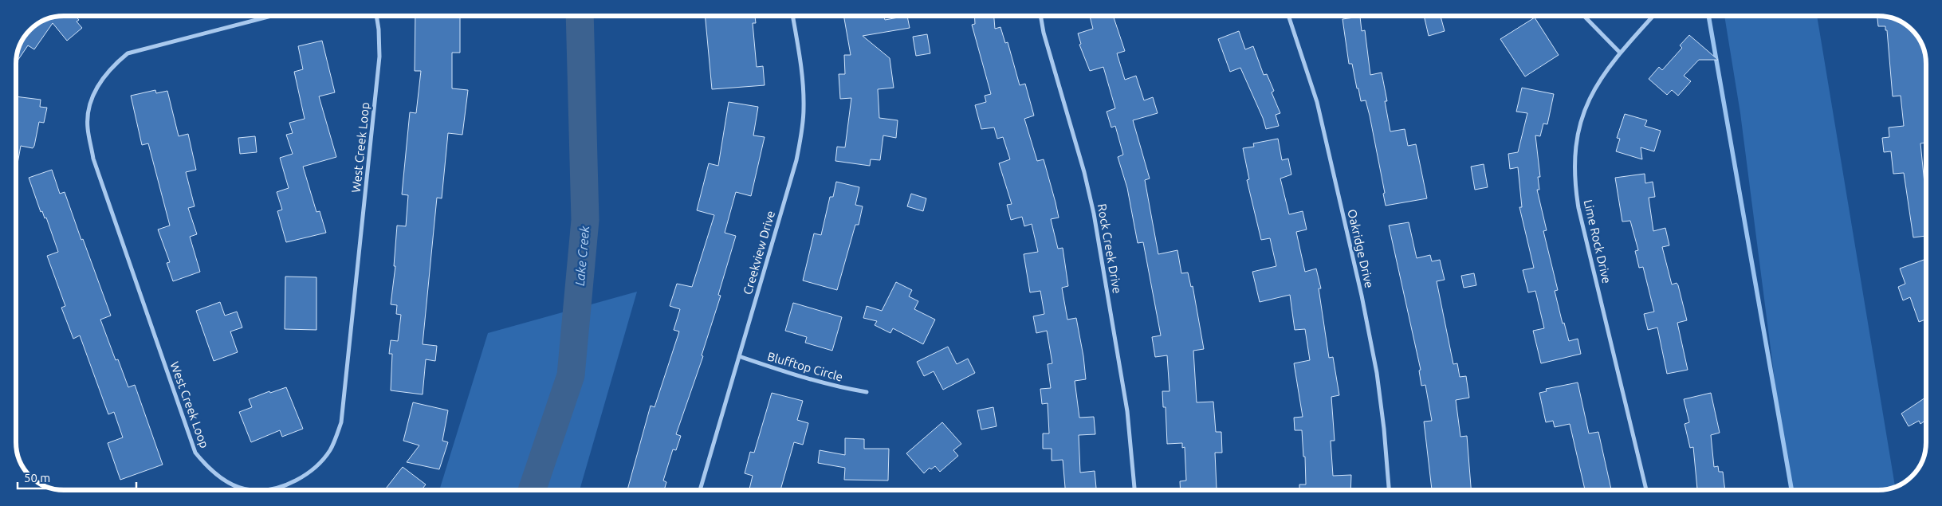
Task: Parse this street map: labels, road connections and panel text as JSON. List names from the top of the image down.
{
  "streets": {
    "street": [
      "West Creek Loop",
      "Lime Rock Drive",
      "Rock Creek Drive",
      "Oakridge Drive",
      "Creekview Drive",
      "Blufftop Circle"
    ]
  },
  "crossings": [
    ["Creekview Drive", "Blufftop Circle"]
  ],
  "water": ["Lake Creek"],
  "scale_bar": "50 m"
}
